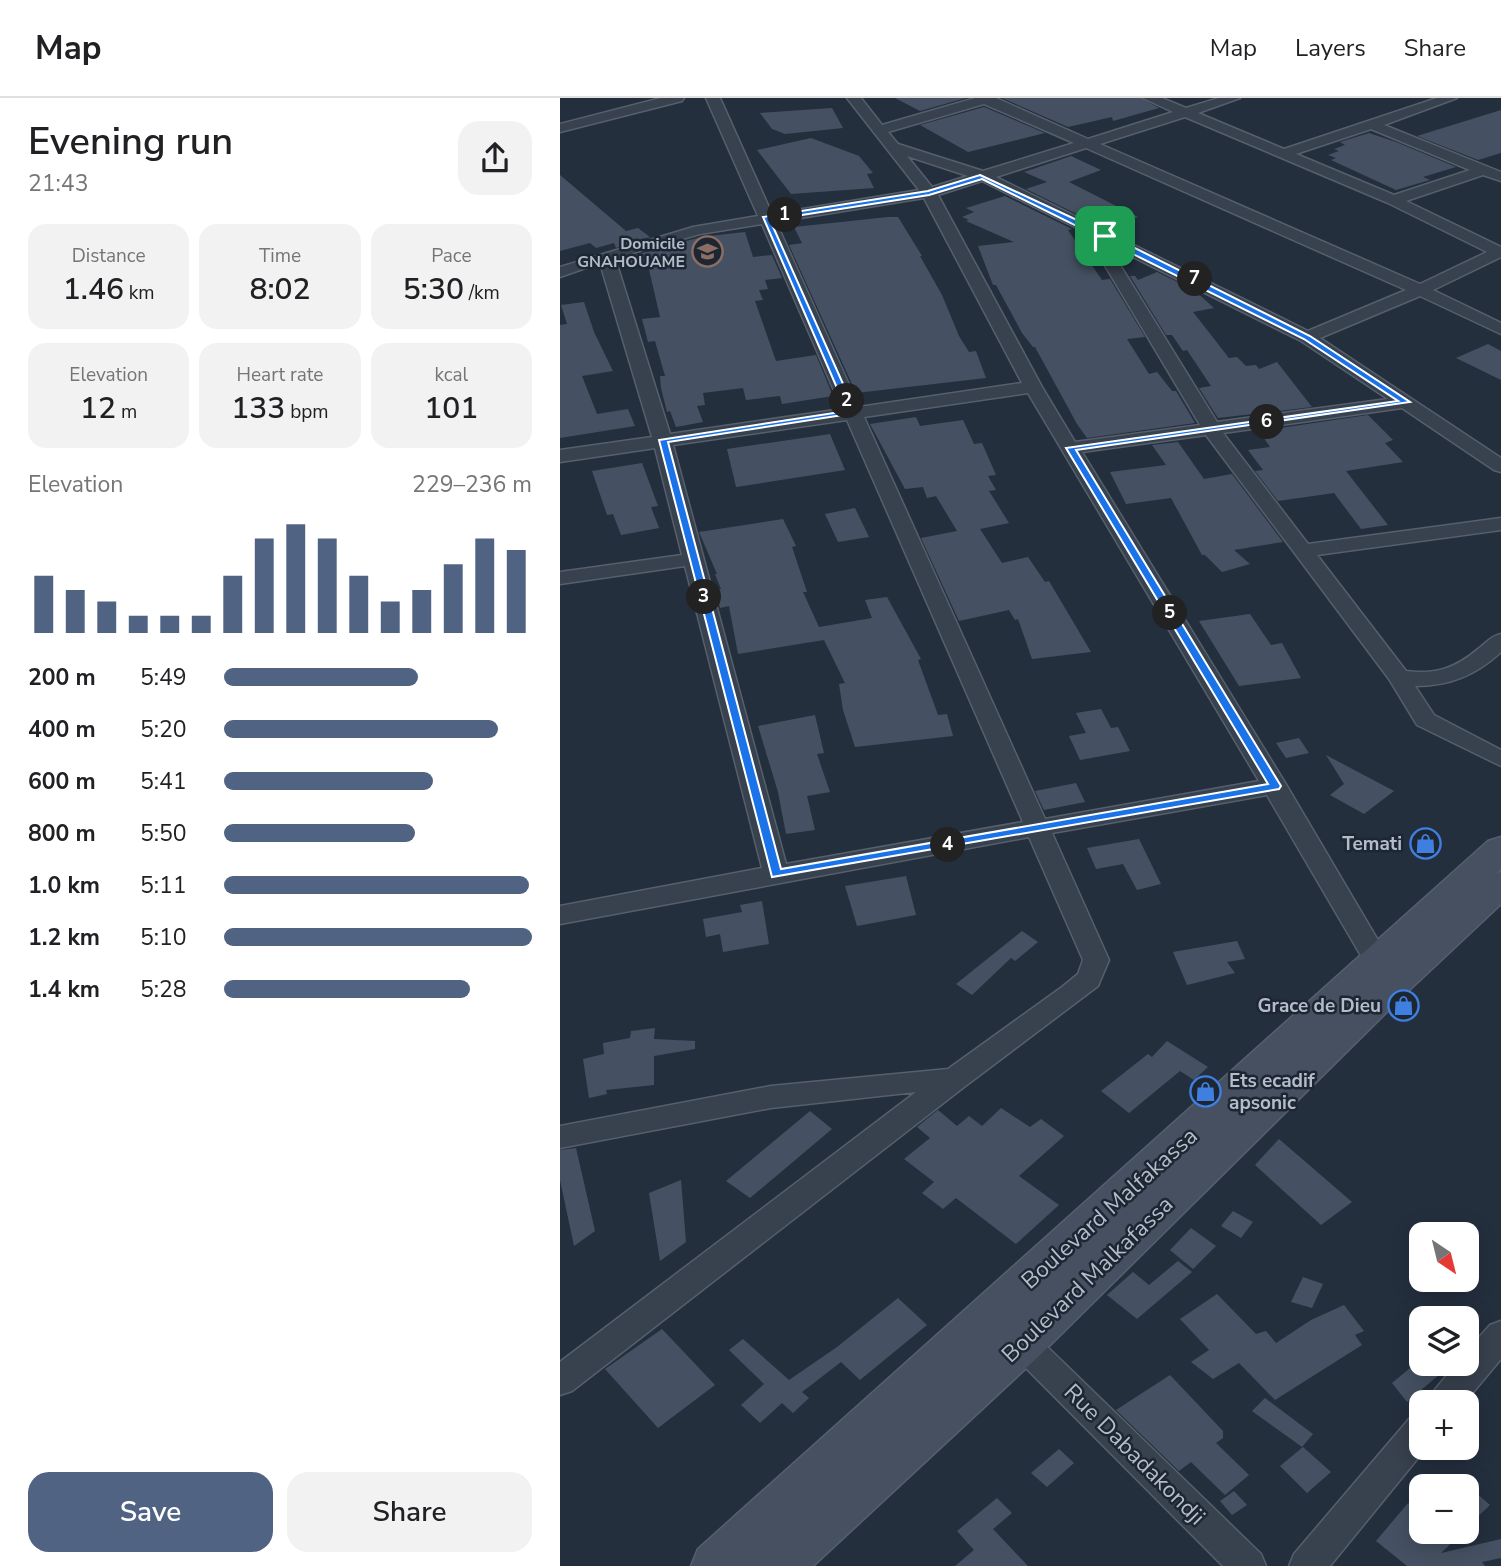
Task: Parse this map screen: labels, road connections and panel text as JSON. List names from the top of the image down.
{
  "streets": {
    "main road": ["Boulevard Malfakassa", "Boulevard Malkafassa"],
    "street": ["Rue Dabadakondji"]
  },
  "crossings": [
    ["Boulevard Malfakassa", "Boulevard Malkafassa"],
    ["Boulevard Malkafassa", "Rue Dabadakondji"]
  ],
  "places": {
    "school or university": ["Domicile GNAHOUAME"],
    "shop": ["Temati", "Grace de Dieu", "Ets ecadif apsonic"]
  },
  "north": "bottom right",
  "page": {
    "header": "Map",
    "nav": ["Map", "Layers", "Share"],
    "heading": ["Evening run", "21:43"],
    "pins": [
      "1",
      "7",
      "2",
      "6",
      "3",
      "5",
      "4"
    ],
    "stats": [
      ["Distance", "1.46 km"],
      ["Time", "8:02"],
      ["Pace", "5:30 /km"],
      ["Elevation", "12 m"],
      ["Heart rate", "133 bpm"],
      ["kcal", "101"]
    ],
    "chart": ["Elevation", "229–236 m"],
    "list": [
      {
        "name": "200 m",
        "note": "5:49"
      },
      {
        "name": "400 m",
        "note": "5:20"
      },
      {
        "name": "600 m",
        "note": "5:41"
      },
      {
        "name": "800 m",
        "note": "5:50"
      },
      {
        "name": "1.0 km",
        "note": "5:11"
      },
      {
        "name": "1.2 km",
        "note": "5:10"
      },
      {
        "name": "1.4 km",
        "note": "5:28"
      }
    ],
    "map_buttons": ["+", "−"],
    "buttons": ["Save", "Share"]
  }
}
